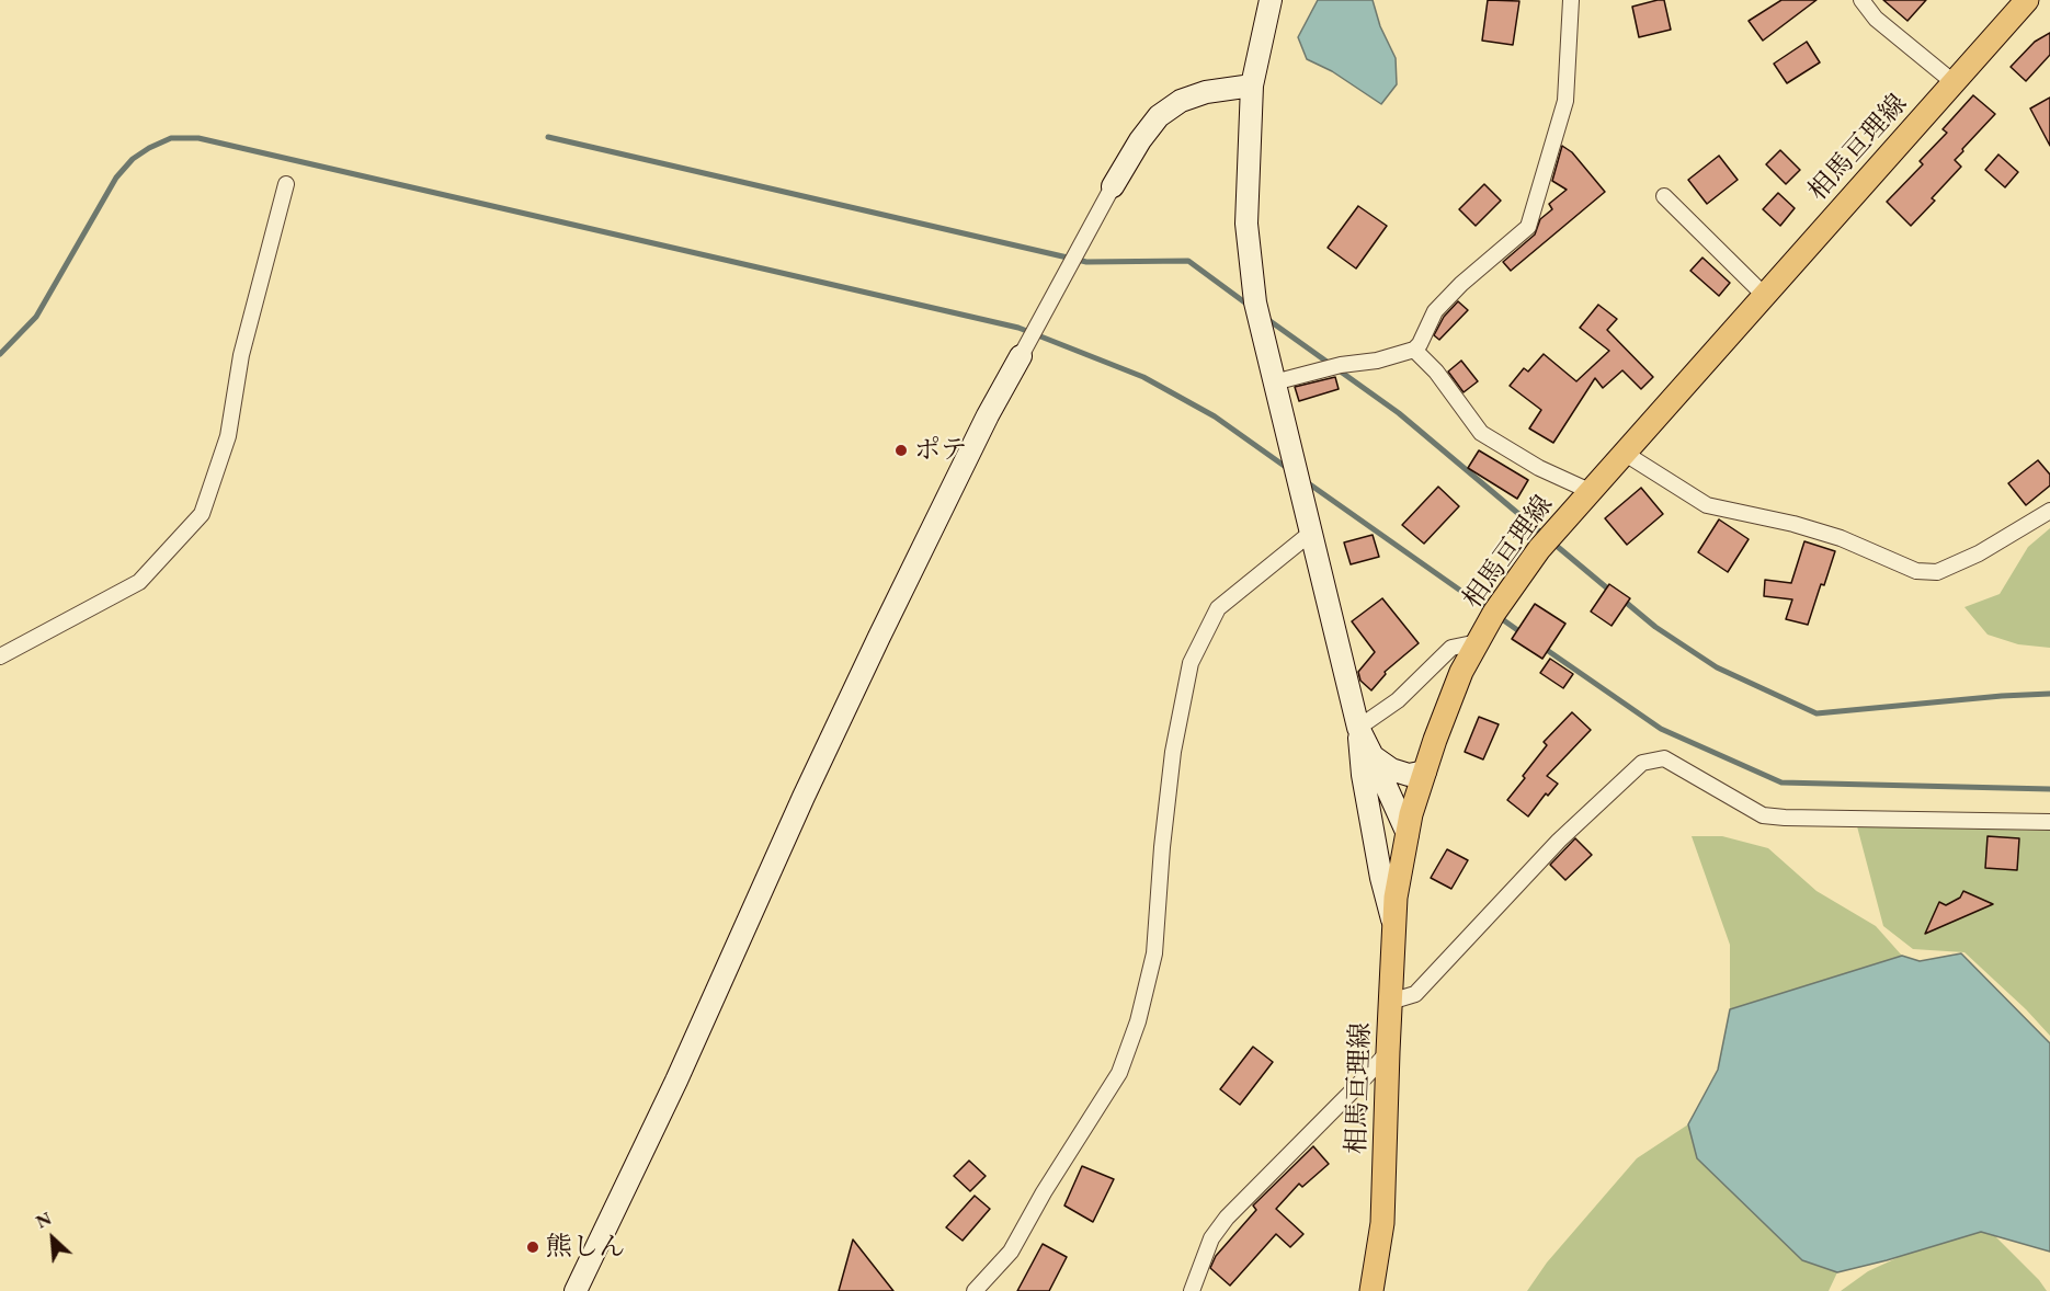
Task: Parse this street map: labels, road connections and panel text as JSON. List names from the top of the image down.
{
  "streets": {
    "main road": ["相馬亘理線"]
  },
  "places": ["ポテ", "熊しん"],
  "north": "top left"
}
